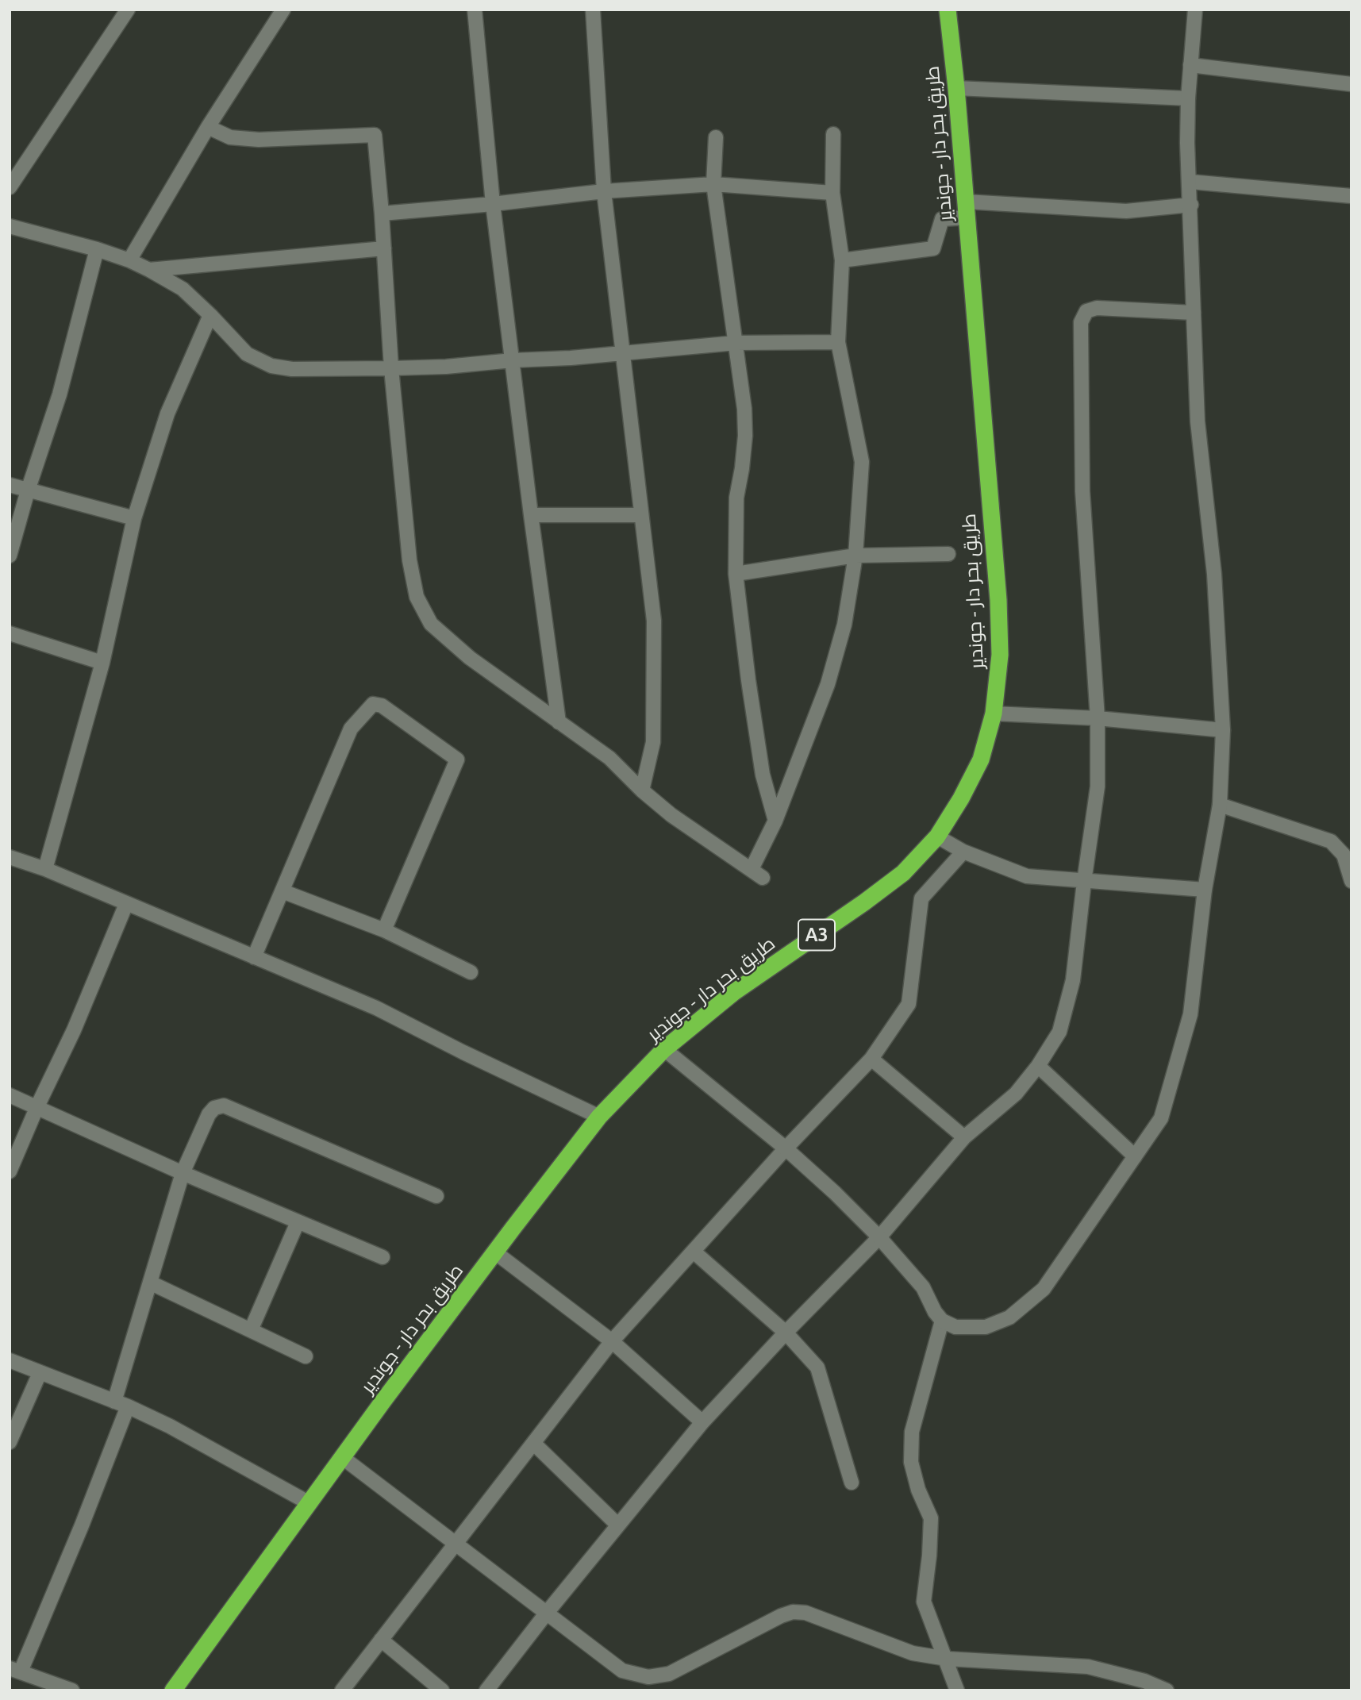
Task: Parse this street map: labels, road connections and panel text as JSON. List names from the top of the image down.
{
  "streets": {
    "highway": ["طريق بحر دار - جوندير", "A3"]
  }
}
